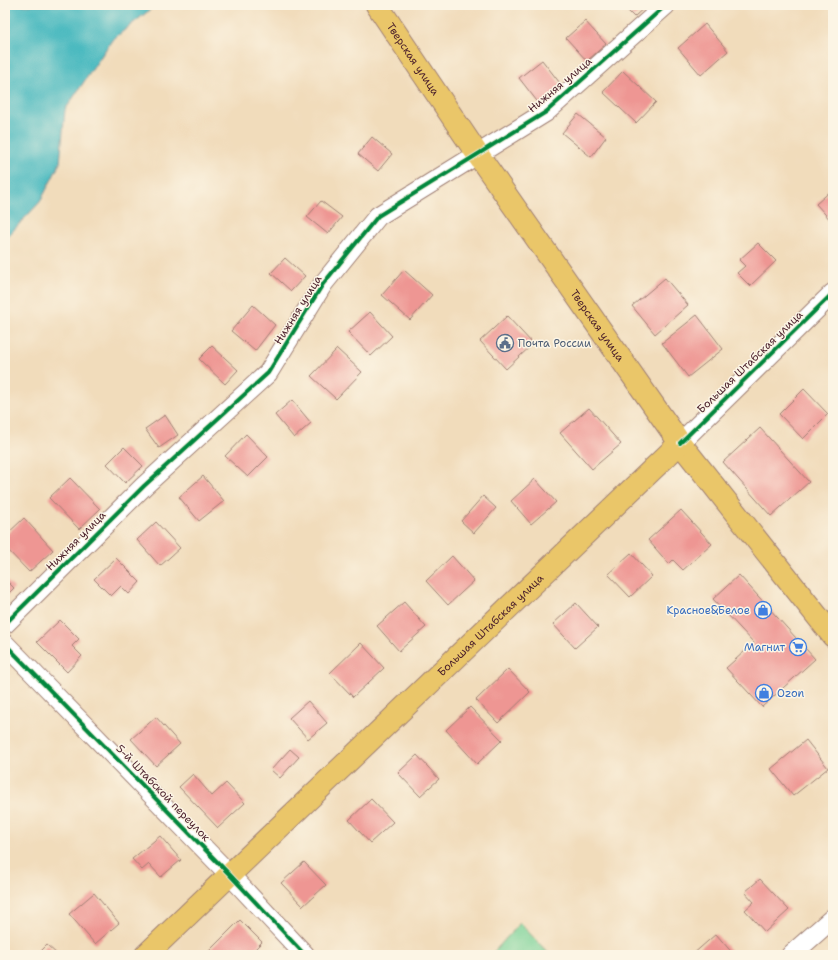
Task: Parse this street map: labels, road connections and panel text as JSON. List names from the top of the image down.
{
  "streets": {
    "main road": ["Тверская улица", "Большая Штабская улица"],
    "street": ["Нижняя улица", "5-й Штабской переулок"]
  },
  "crossings": [
    ["Тверская улица", "Нижняя улица"],
    ["Тверская улица", "Большая Штабская улица"],
    ["Большая Штабская улица", "5-й Штабской переулок"]
  ],
  "places": {
    "public building": ["Почта России"],
    "shop": ["Красное&Белое", "Ozon"],
    "supermarket": ["Магнит"]
  }
}
